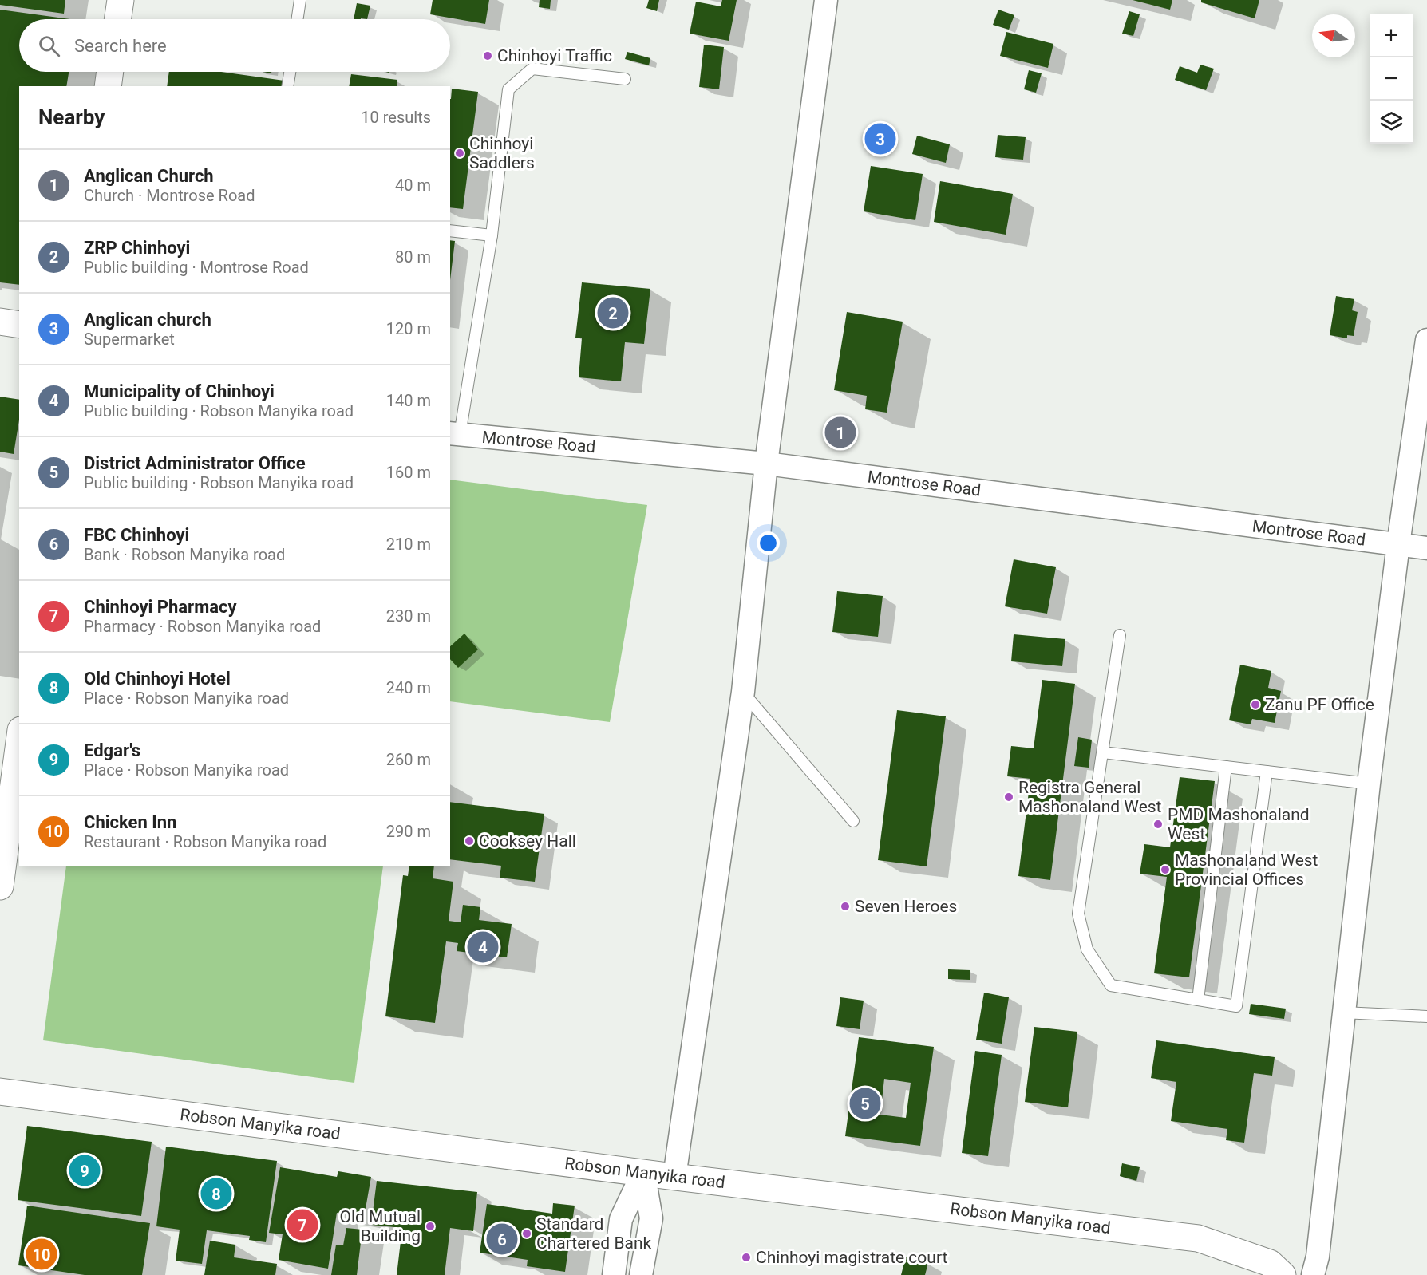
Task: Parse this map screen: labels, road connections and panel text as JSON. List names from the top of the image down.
{
  "streets": {
    "main road": ["Robson Manyika road"],
    "street": ["Montrose Road"]
  },
  "places": [
    "Chinhoyi Traffic",
    "Chinhoyi Saddlers",
    "Zanu PF Office",
    "Registra General Mashonaland West",
    "PMD Mashonaland West",
    "Cooksey Hall",
    "Mashonaland West Provincial Offices",
    "Seven Heroes",
    "Old Mutual Building",
    "Standard Chartered Bank",
    "Chinhoyi magistrate court"
  ],
  "north": "left",
  "page": {
    "map_buttons": ["+", "−"],
    "search": "Search here",
    "heading": ["Nearby", "10 results"],
    "pins": [
      "3",
      "2",
      "1",
      "4",
      "5",
      "9",
      "8",
      "7",
      "6",
      "10"
    ],
    "list": [
      {
        "mark": "1",
        "name": "Anglican Church",
        "note": "Church · Montrose Road",
        "value": "40 m"
      },
      {
        "mark": "2",
        "name": "ZRP Chinhoyi",
        "note": "Public building · Montrose Road",
        "value": "80 m"
      },
      {
        "mark": "3",
        "name": "Anglican church",
        "note": "Supermarket",
        "value": "120 m"
      },
      {
        "mark": "4",
        "name": "Municipality of Chinhoyi",
        "note": "Public building · Robson Manyika road",
        "value": "140 m"
      },
      {
        "mark": "5",
        "name": "District Administrator Office",
        "note": "Public building · Robson Manyika road",
        "value": "160 m"
      },
      {
        "mark": "6",
        "name": "FBC Chinhoyi",
        "note": "Bank · Robson Manyika road",
        "value": "210 m"
      },
      {
        "mark": "7",
        "name": "Chinhoyi Pharmacy",
        "note": "Pharmacy · Robson Manyika road",
        "value": "230 m"
      },
      {
        "mark": "8",
        "name": "Old Chinhoyi Hotel",
        "note": "Place · Robson Manyika road",
        "value": "240 m"
      },
      {
        "mark": "9",
        "name": "Edgar's",
        "note": "Place · Robson Manyika road",
        "value": "260 m"
      },
      {
        "mark": "10",
        "name": "Chicken Inn",
        "note": "Restaurant · Robson Manyika road",
        "value": "290 m"
      }
    ]
  }
}
